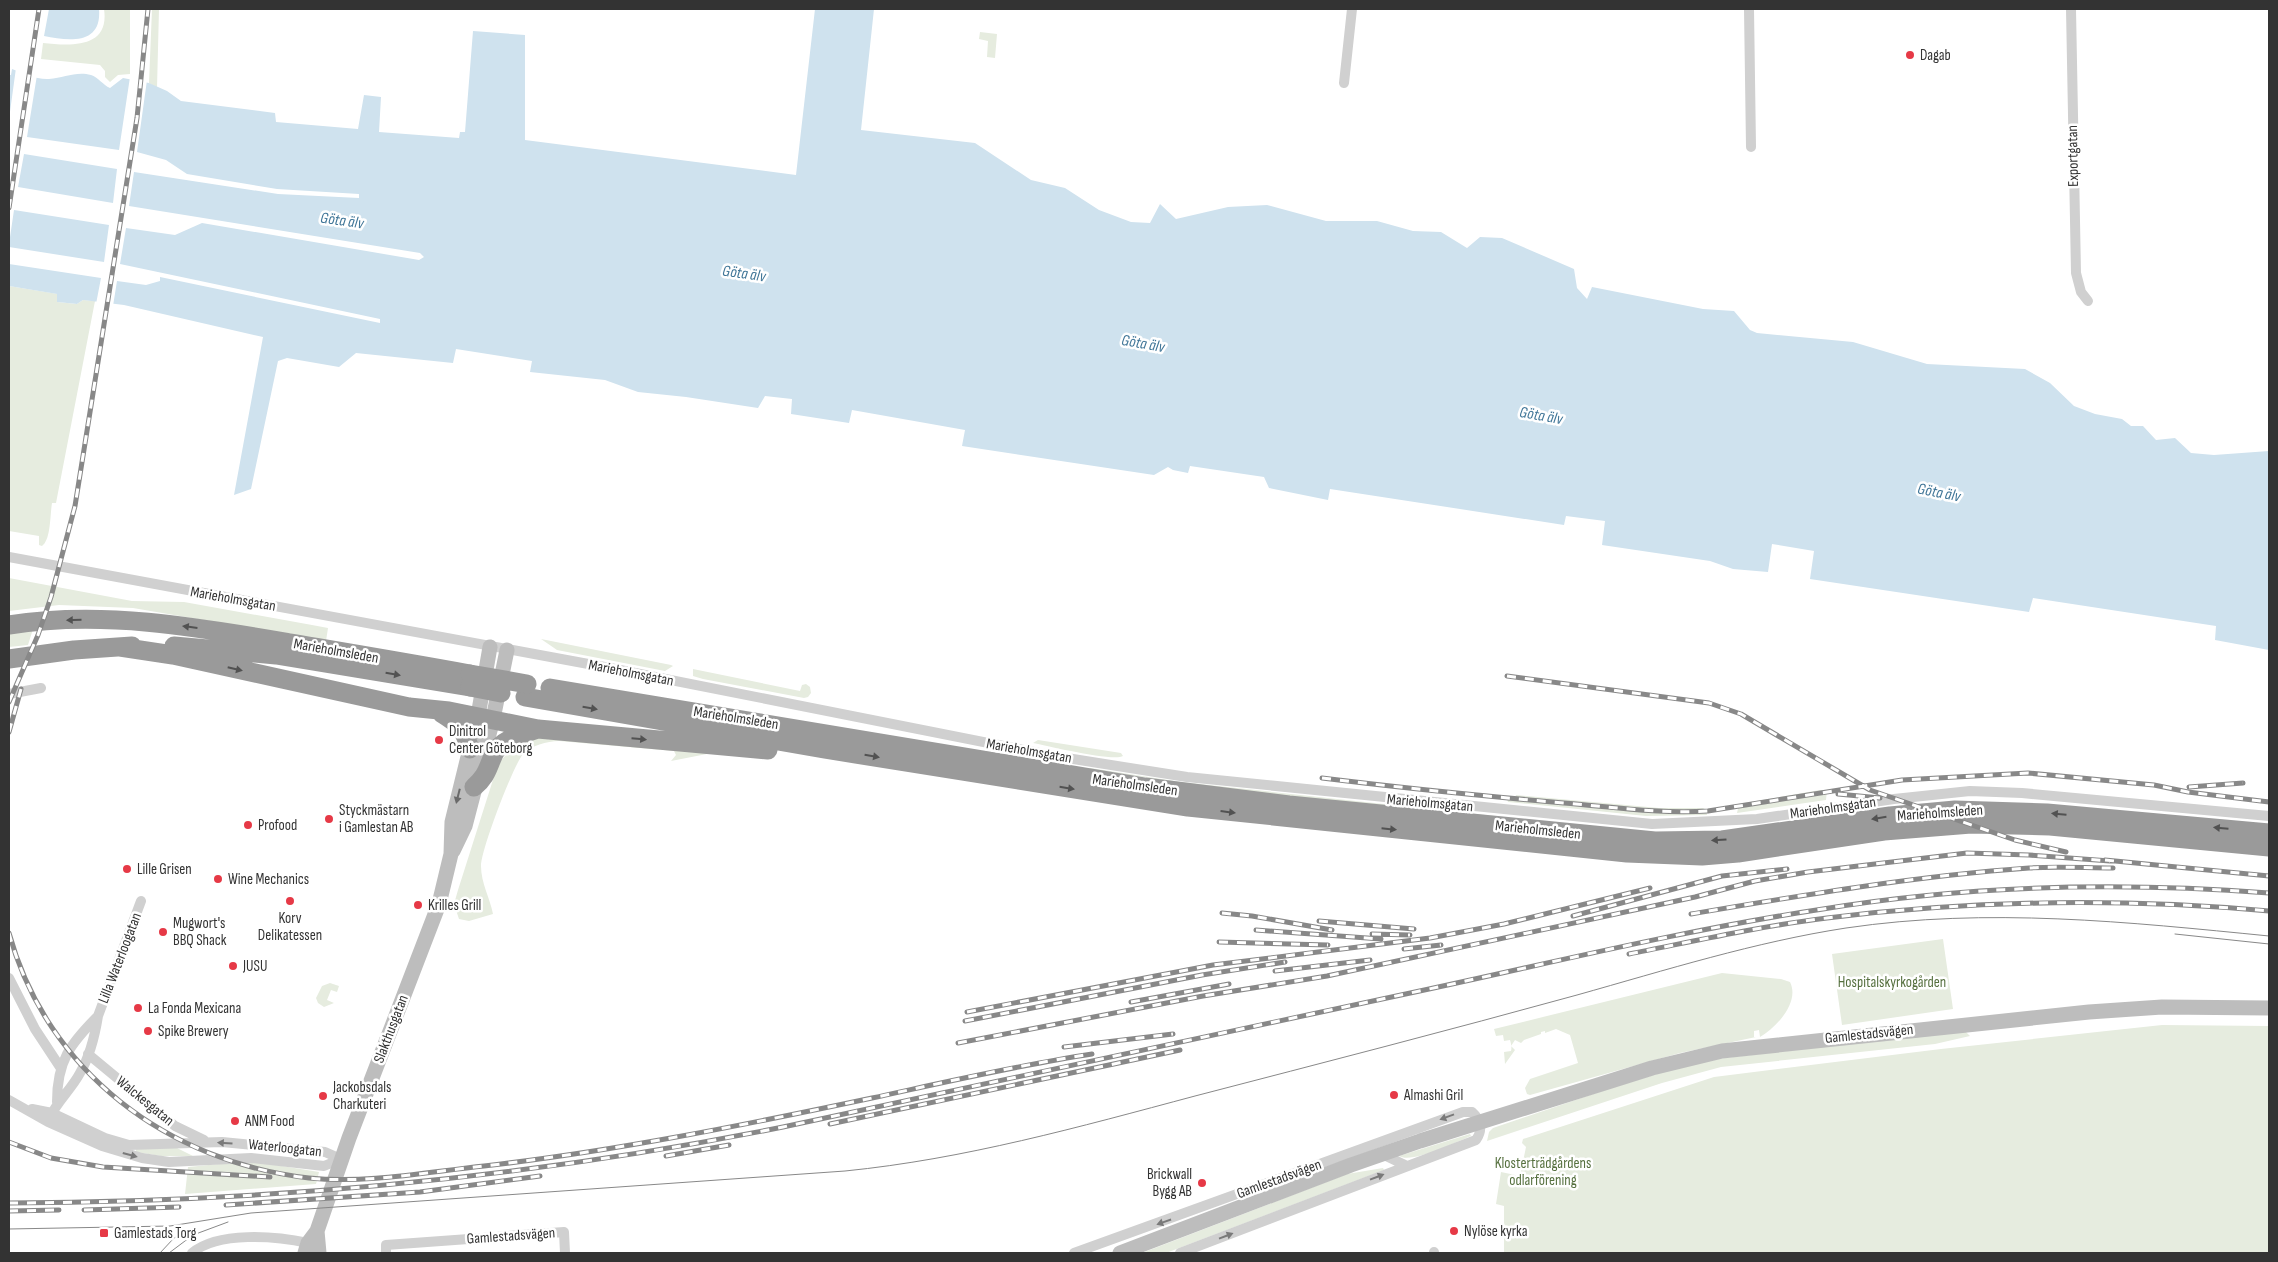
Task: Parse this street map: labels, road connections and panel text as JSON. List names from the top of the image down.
{
  "streets": {
    "highway": ["Marieholmsleden"],
    "street": [
      "Exportgatan",
      "Marieholmsgatan",
      "Lilla Waterloogatan",
      "Slakthusgatan",
      "Gamlestadsvägen",
      "Walckesgatan",
      "Waterloogatan"
    ]
  },
  "crossings": [
    ["Marieholmsgatan", "Slakthusgatan"],
    ["Lilla Waterloogatan", "Walckesgatan"],
    ["Lilla Waterloogatan", "Waterloogatan"],
    ["Slakthusgatan", "Waterloogatan"],
    ["Walckesgatan", "Waterloogatan"]
  ],
  "water": ["Göta älv"],
  "parks": ["Hospitalskyrkogården", "Klosterträdgårdens odlarförening"],
  "places": {
    "other": [
      "Dagab",
      "Dinitrol Center Göteborg",
      "Styckmästarn i Gamlestan AB",
      "Profood",
      "Lille Grisen",
      "Wine Mechanics",
      "Korv Delikatessen",
      "Krilles Grill",
      "Mugwort's BBQ Shack",
      "JUSU",
      "La Fonda Mexicana",
      "Spike Brewery",
      "Almashi Gril",
      "Jackobsdals Charkuteri",
      "ANM Food",
      "Brickwall Bygg AB",
      "Nylöse kyrka"
    ],
    "transit": ["Gamlestads Torg"]
  }
}
